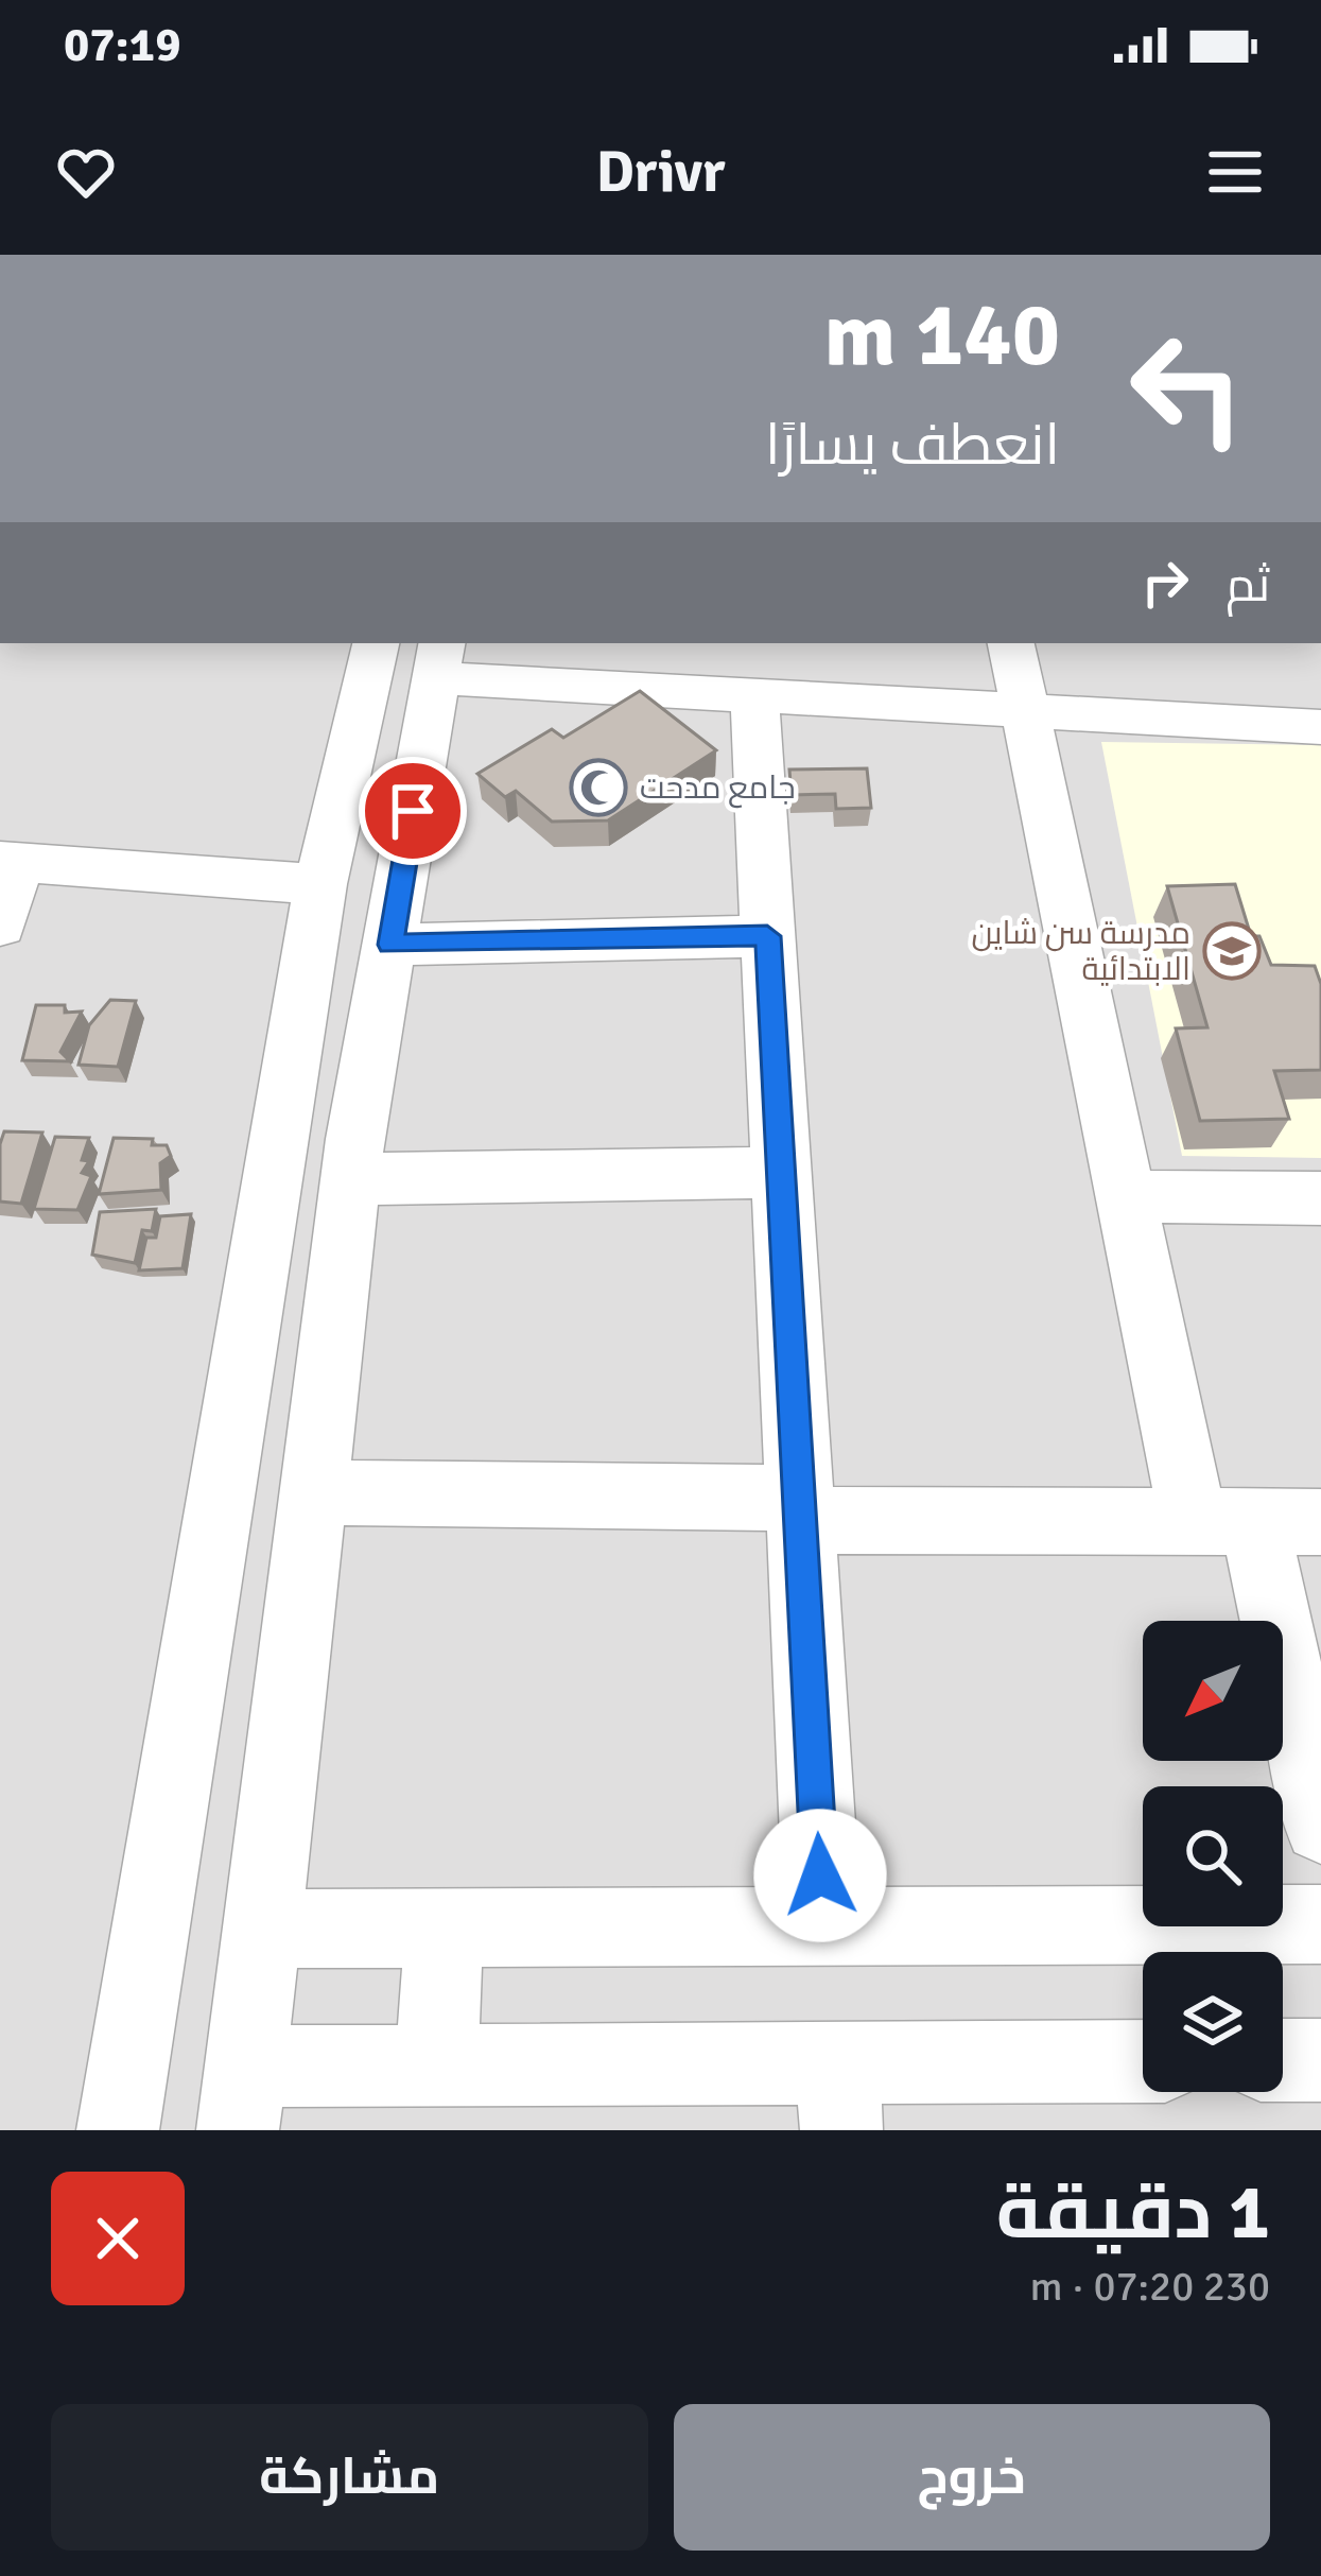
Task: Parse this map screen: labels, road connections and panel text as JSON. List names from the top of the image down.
{
  "places": {
    "mosque": ["جامع مدحت"],
    "school or university": ["مدرسة سن شاين الابتدائية"]
  },
  "north": "bottom left",
  "page": {
    "status": "07:19",
    "header": "Drivr",
    "turn": ["140 m", "انعطف يسارًا"],
    "then": "ثم",
    "heading": ["1 دقيقة", "230 m · 07:20"],
    "buttons": ["خروج", "مشاركة"]
  }
}
